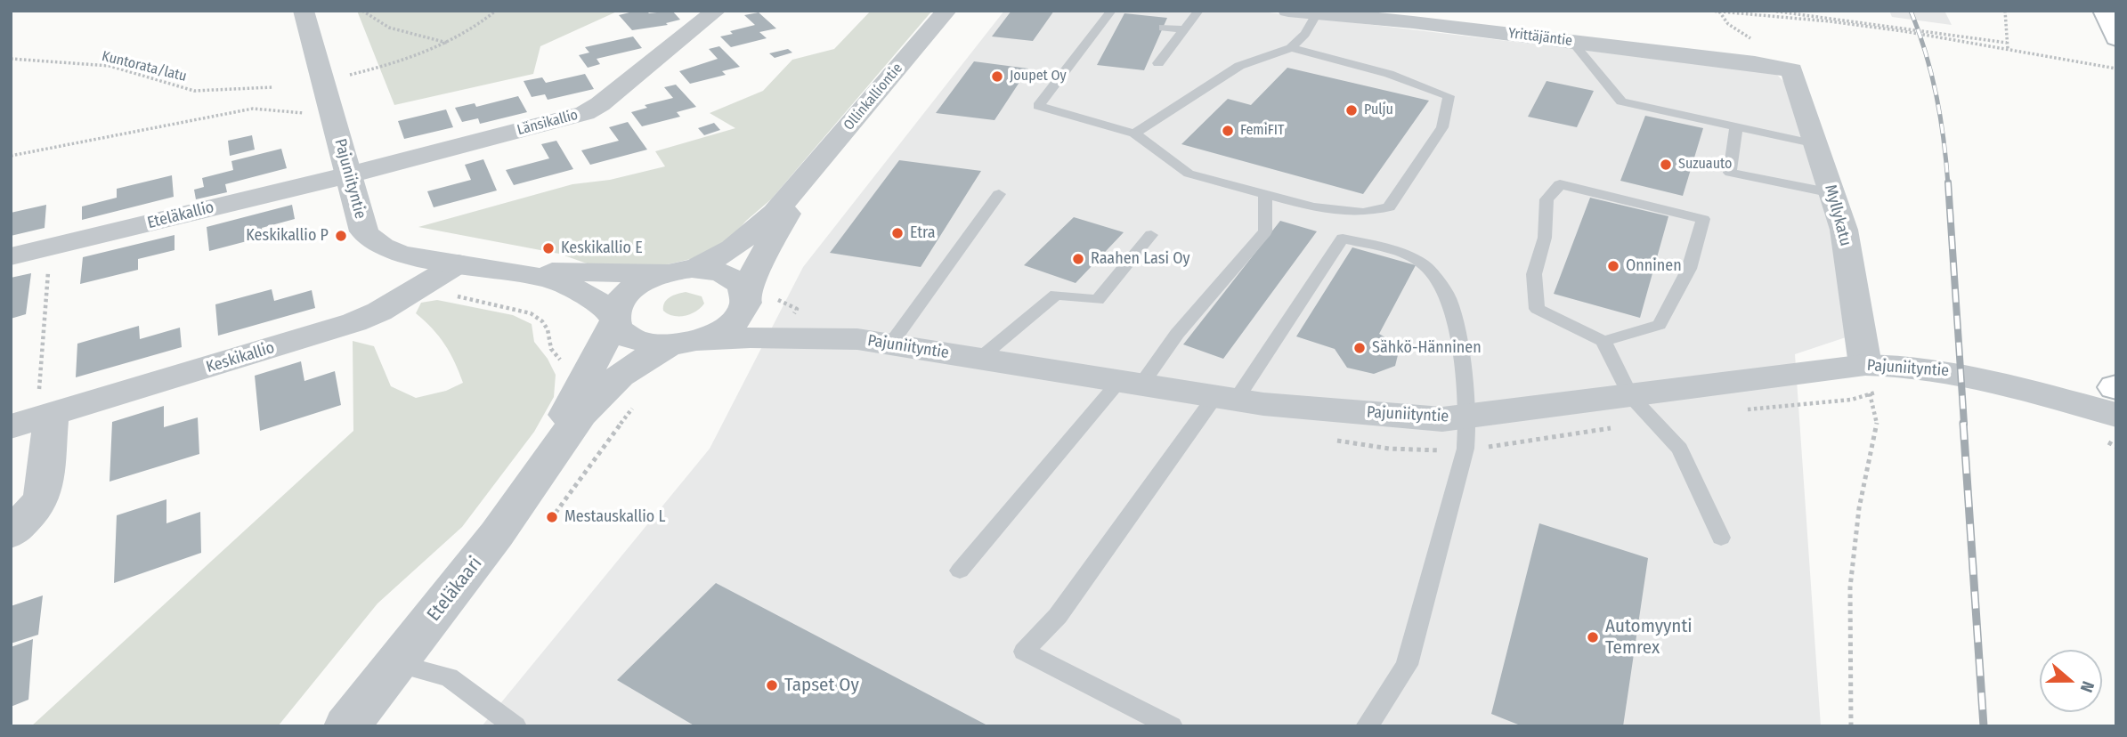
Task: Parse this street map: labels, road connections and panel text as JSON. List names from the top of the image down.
{
  "streets": {
    "street": [
      "Yrittäjäntie",
      "Ollinkalliontie",
      "Länsikallio",
      "Pajuniityntie",
      "Eteläkallio",
      "Myllykatu",
      "Keskikallio",
      "Eteläkaari"
    ],
    "path": ["Kuntorata/latu"]
  },
  "crossings": [
    ["Yrittäjäntie", "Myllykatu"],
    ["Ollinkalliontie", "Pajuniityntie"],
    ["Ollinkalliontie", "Eteläkaari"],
    ["Länsikallio", "Pajuniityntie"],
    ["Länsikallio", "Eteläkallio"],
    ["Pajuniityntie", "Eteläkallio"],
    ["Pajuniityntie", "Myllykatu"],
    ["Pajuniityntie", "Keskikallio"],
    ["Pajuniityntie", "Eteläkaari"]
  ],
  "places": [
    "Joupet Oy",
    "Pulju",
    "FemiFIT",
    "Suzuauto",
    "Etra",
    "Keskikallio P",
    "Keskikallio E",
    "Raahen Lasi Oy",
    "Onninen",
    "Sähkö-Hänninen",
    "Mestauskallio L",
    "Automyynti Temrex",
    "Tapset Oy"
  ],
  "north": "right"
}
